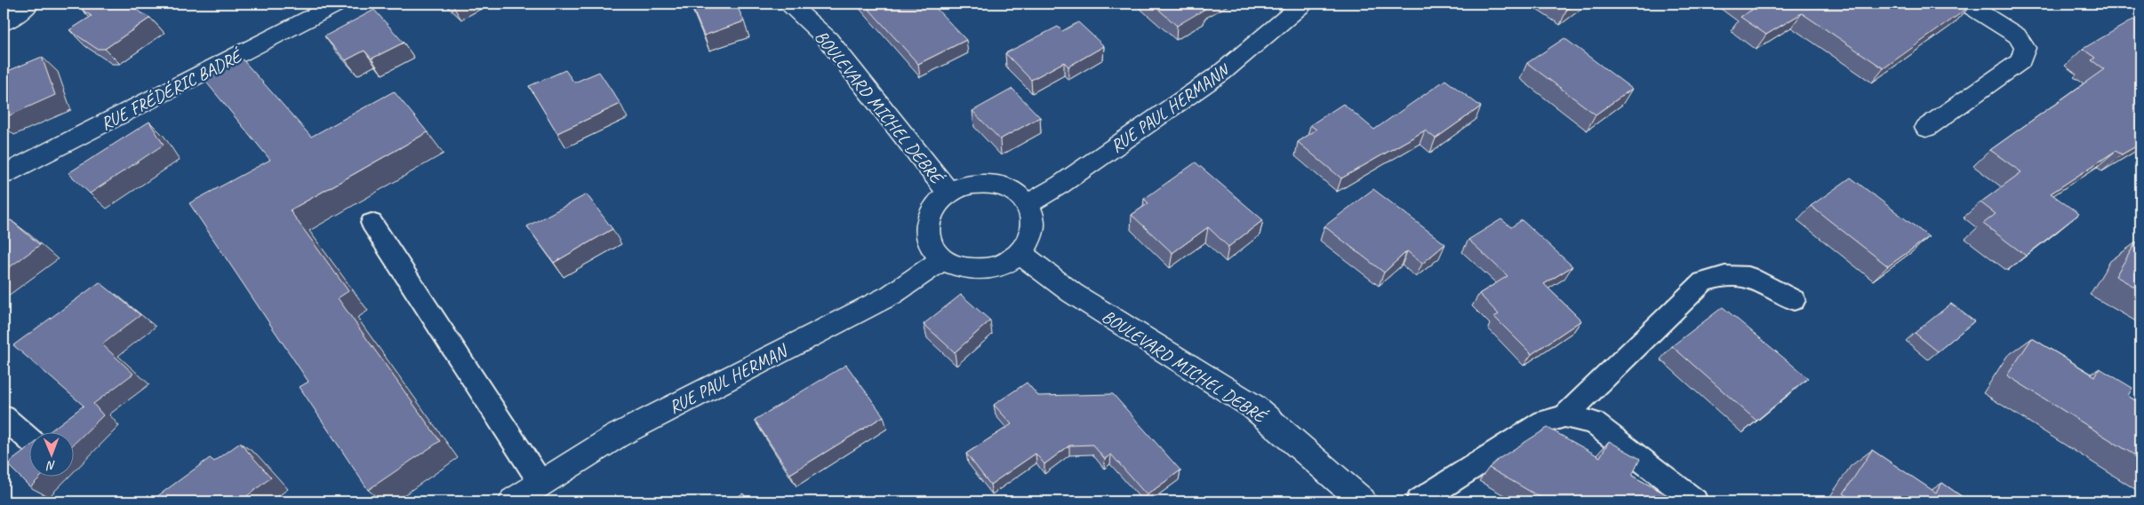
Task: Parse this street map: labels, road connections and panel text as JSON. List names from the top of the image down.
{
  "streets": {
    "street": [
      "RUE FRÉDÉRIC BADRÉ",
      "BOULEVARD MICHEL DEBRÉ",
      "RUE PAUL HERMANN",
      "RUE PAUL HERMAN"
    ]
  },
  "crossings": [
    ["BOULEVARD MICHEL DEBRÉ", "RUE PAUL HERMANN"],
    ["BOULEVARD MICHEL DEBRÉ", "RUE PAUL HERMAN"],
    ["RUE PAUL HERMANN", "RUE PAUL HERMAN"]
  ],
  "north": "bottom"
}
